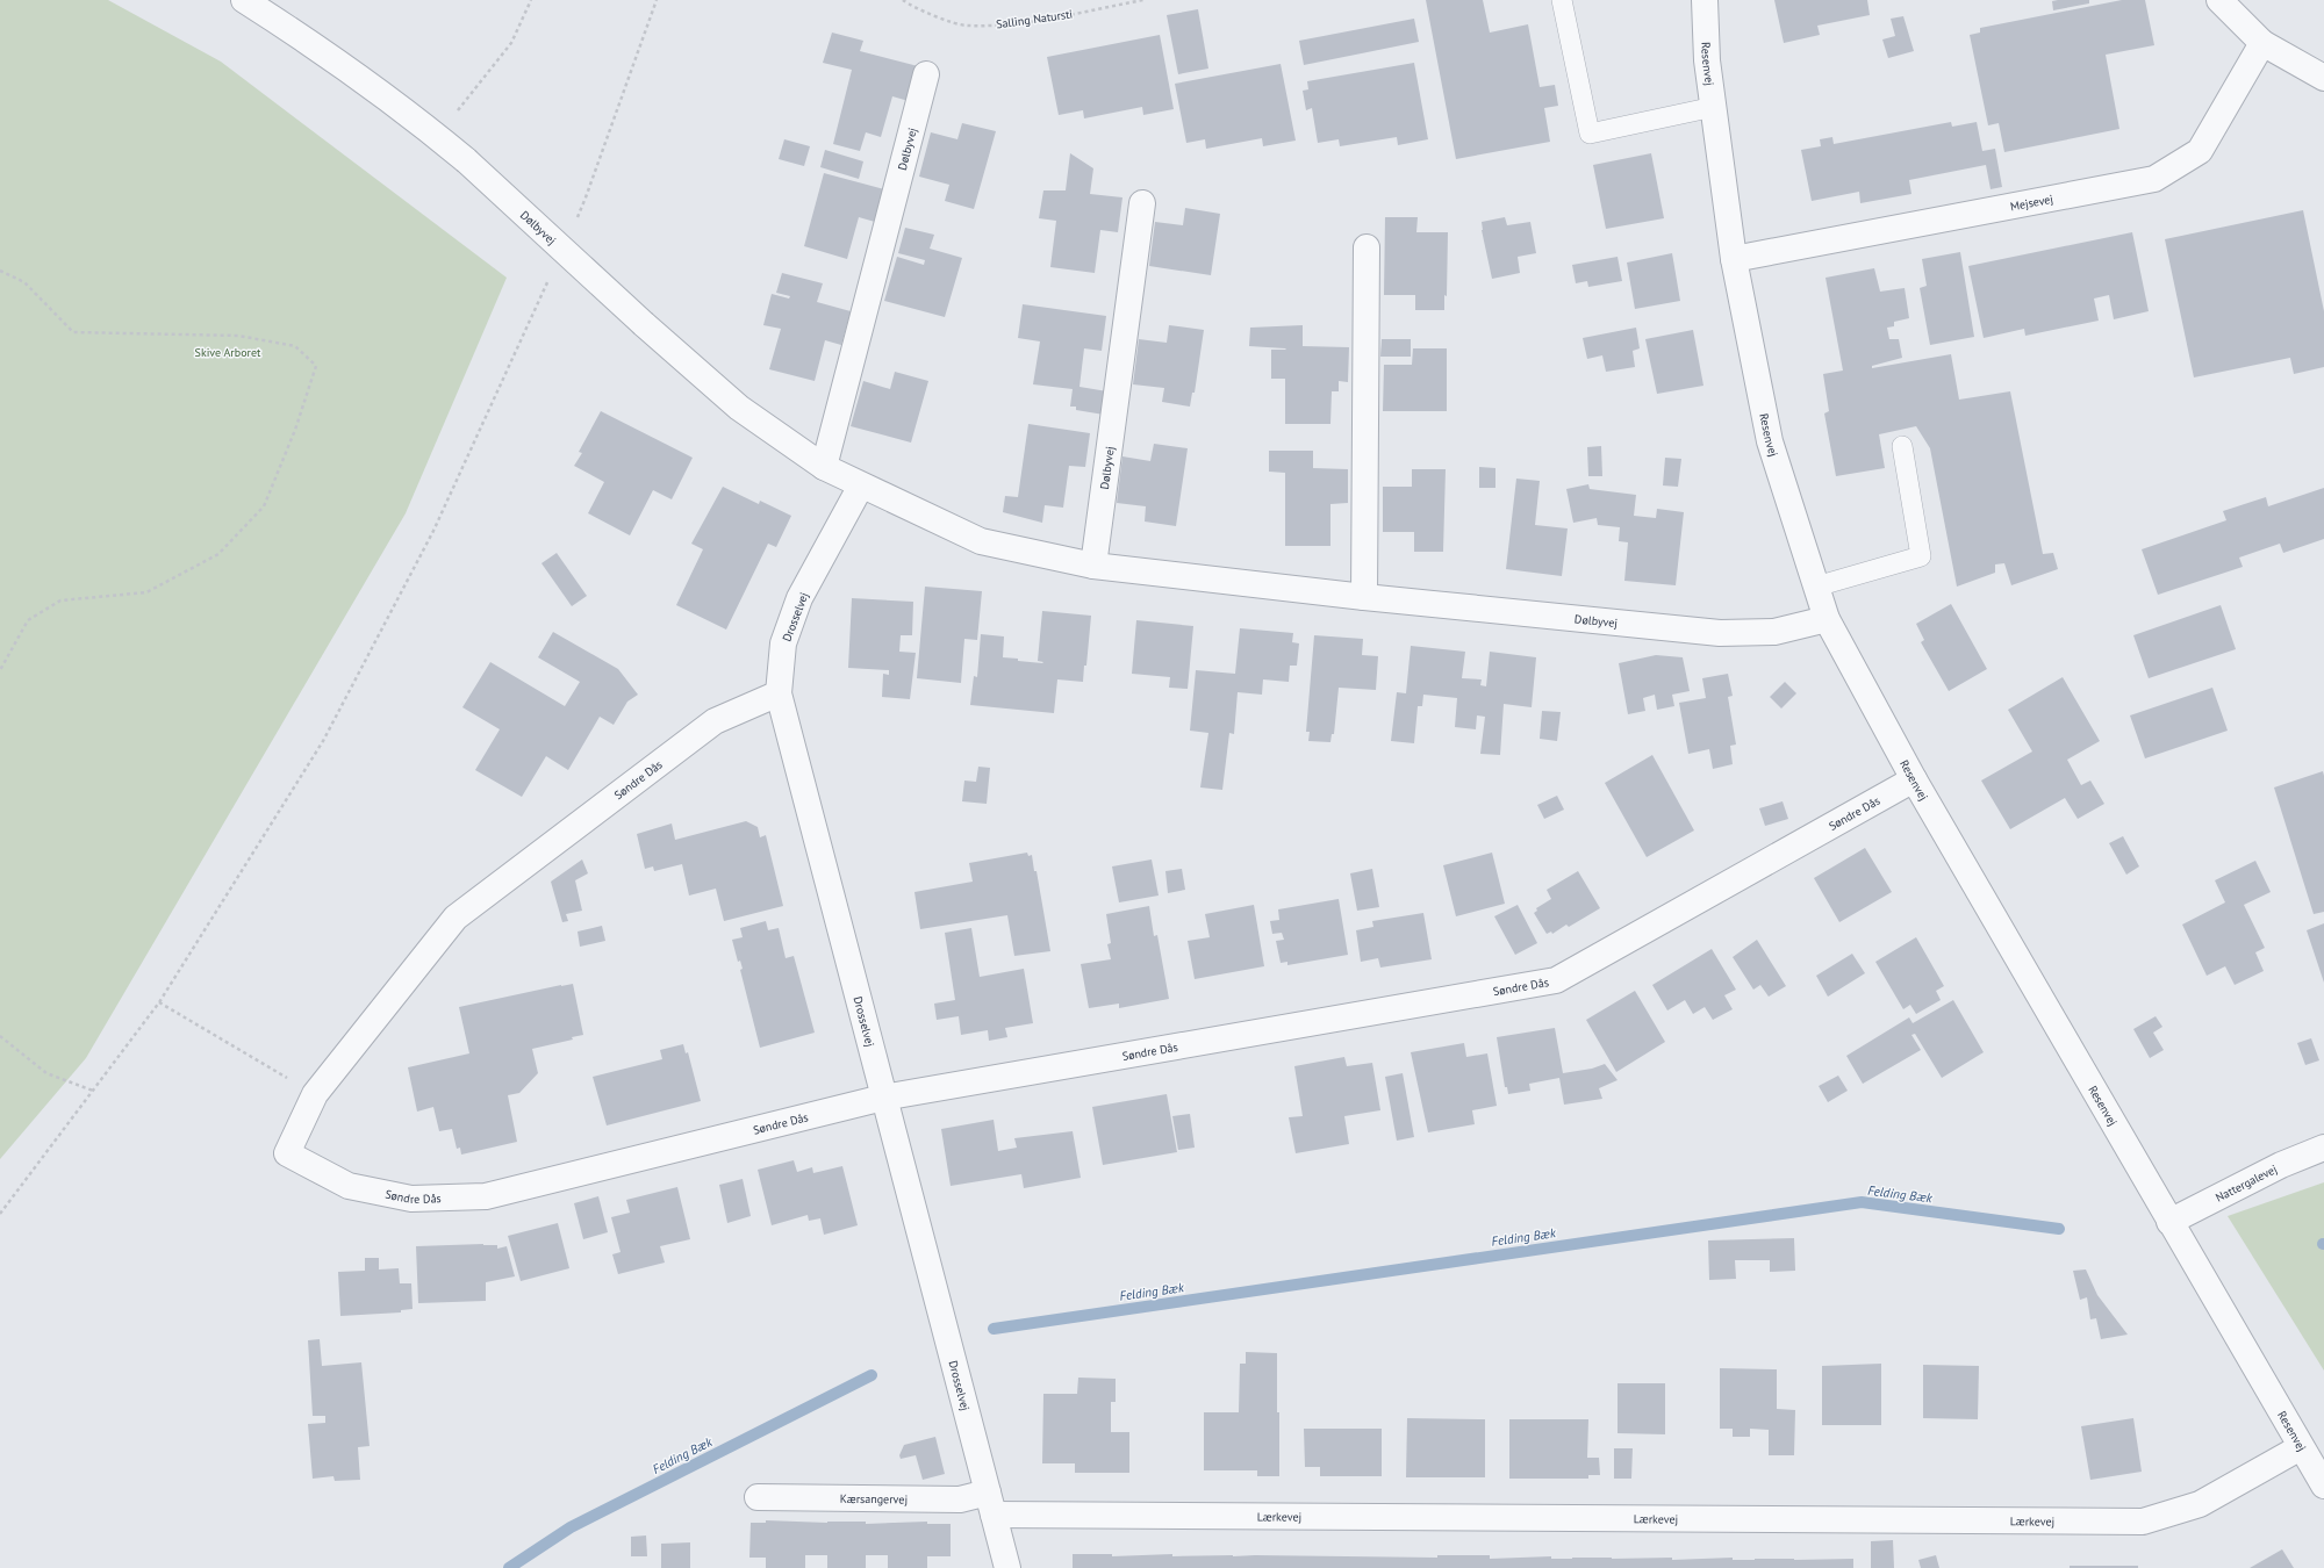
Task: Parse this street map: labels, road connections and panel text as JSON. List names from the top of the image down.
{
  "streets": {
    "street": [
      "Resenvej",
      "Dølbyvej",
      "Mejsevej",
      "Drosselvej",
      "Søndre Dås",
      "Nattergalevej",
      "Kærsangervej",
      "Lærkevej"
    ],
    "path": ["Salling Natursti"]
  },
  "crossings": [
    ["Resenvej", "Dølbyvej"],
    ["Resenvej", "Mejsevej"],
    ["Resenvej", "Søndre Dås"],
    ["Resenvej", "Nattergalevej"],
    ["Resenvej", "Lærkevej"],
    ["Dølbyvej", "Drosselvej"],
    ["Drosselvej", "Søndre Dås"],
    ["Drosselvej", "Kærsangervej"],
    ["Drosselvej", "Lærkevej"],
    ["Kærsangervej", "Lærkevej"]
  ],
  "water": ["Felding Bæk"],
  "parks": ["Skive Arboret"]
}
